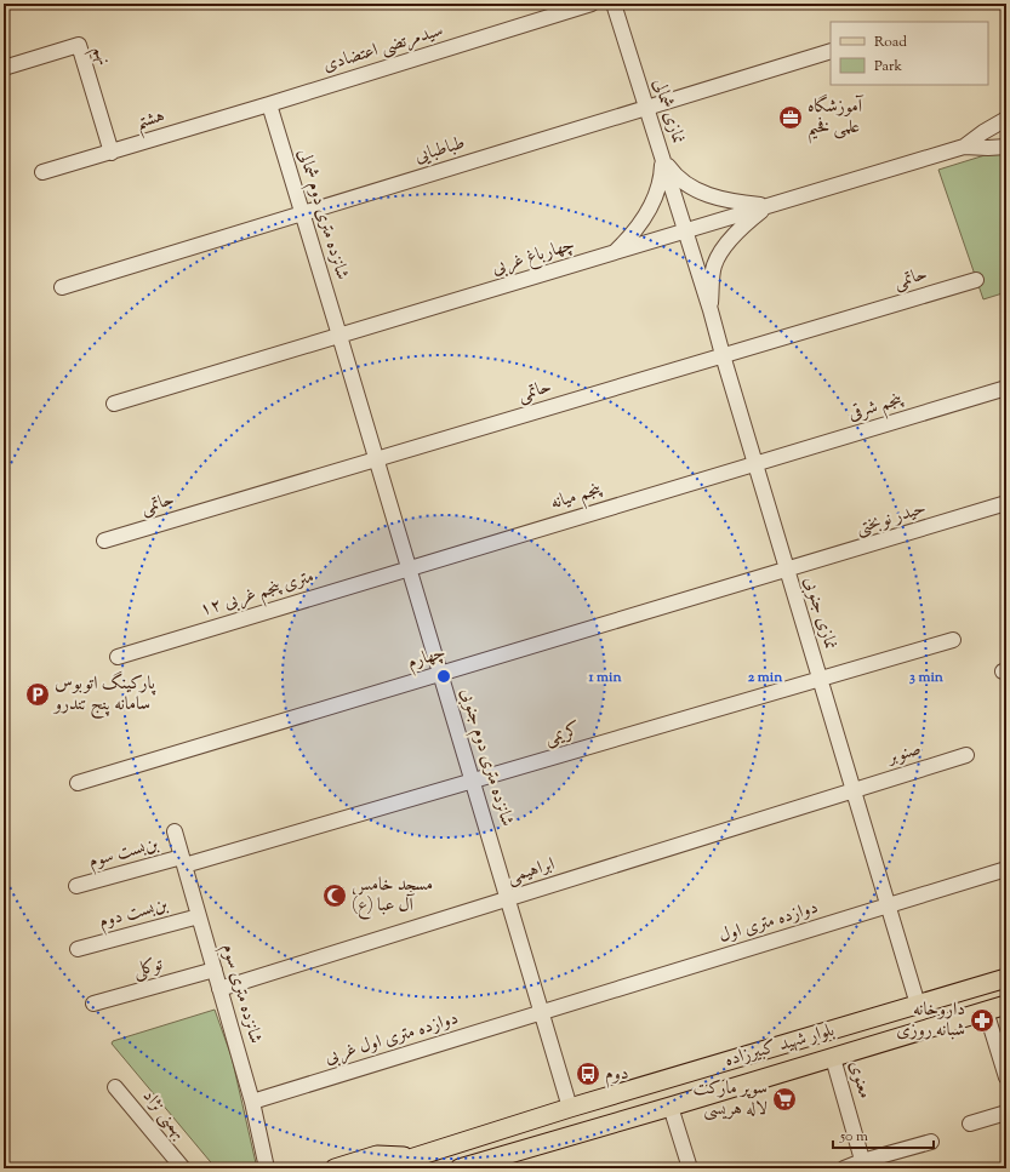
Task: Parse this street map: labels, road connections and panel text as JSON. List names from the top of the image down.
{
  "streets": {
    "main road": ["بلوار شهید کبیرزاده"],
    "street": [
      "سیدمرتضی اعتضادی",
      "نهم",
      "نمازی شمالی",
      "هشتم",
      "طباطبایی",
      "شانزده متری دوم شمالی",
      "چهارباغ غربی",
      "حاتمی",
      "پنجم شرقی",
      "پنجم میانه",
      "حیدر نوبختی",
      "۱۲ متری پنجم غربی",
      "نمازی جنوبی",
      "چهارم",
      "کریمی",
      "صنوبر",
      "شانزده متری دوم جنوبی",
      "بن‌بست سوم",
      "ابراهیمی",
      "بن‌بست دوم",
      "دوازده متری اول",
      "توکلی",
      "شانزده متری سوم",
      "دوازده متری اول غربی",
      "معنوی",
      "بهمنی نژاد"
    ]
  },
  "crossings": [
    ["سیدمرتضی اعتضادی", "هشتم"],
    ["سیدمرتضی اعتضادی", "شانزده متری دوم شمالی"],
    ["نهم", "هشتم"],
    ["نمازی شمالی", "طباطبایی"],
    ["نمازی شمالی", "چهارباغ غربی"],
    ["نمازی شمالی", "نمازی جنوبی"],
    ["هشتم", "شانزده متری دوم شمالی"],
    ["طباطبایی", "شانزده متری دوم شمالی"],
    ["شانزده متری دوم شمالی", "چهارباغ غربی"],
    ["شانزده متری دوم شمالی", "شانزده متری دوم جنوبی"],
    ["چهارباغ غربی", "نمازی جنوبی"],
    ["چهارباغ غربی", "شانزده متری دوم جنوبی"],
    ["حاتمی", "نمازی جنوبی"],
    ["حاتمی", "شانزده متری دوم جنوبی"],
    ["پنجم شرقی", "پنجم میانه"],
    ["پنجم شرقی", "نمازی جنوبی"],
    ["پنجم میانه", "۱۲ متری پنجم غربی"],
    ["پنجم میانه", "نمازی جنوبی"],
    ["پنجم میانه", "شانزده متری دوم جنوبی"],
    ["حیدر نوبختی", "نمازی جنوبی"],
    ["حیدر نوبختی", "چهارم"],
    ["۱۲ متری پنجم غربی", "شانزده متری دوم جنوبی"],
    ["نمازی جنوبی", "چهارم"],
    ["نمازی جنوبی", "کریمی"],
    ["نمازی جنوبی", "صنوبر"],
    ["نمازی جنوبی", "ابراهیمی"],
    ["نمازی جنوبی", "دوازده متری اول"],
    ["نمازی جنوبی", "بلوار شهید کبیرزاده"],
    ["چهارم", "شانزده متری دوم جنوبی"],
    ["کریمی", "شانزده متری دوم جنوبی"],
    ["کریمی", "بن‌بست سوم"],
    ["کریمی", "شانزده متری سوم"],
    ["صنوبر", "ابراهیمی"],
    ["شانزده متری دوم جنوبی", "ابراهیمی"],
    ["شانزده متری دوم جنوبی", "دوازده متری اول"],
    ["شانزده متری دوم جنوبی", "دوازده متری اول غربی"],
    ["شانزده متری دوم جنوبی", "بلوار شهید کبیرزاده"],
    ["بن‌بست سوم", "شانزده متری سوم"],
    ["ابراهیمی", "شانزده متری سوم"],
    ["بن‌بست دوم", "شانزده متری سوم"],
    ["دوازده متری اول", "دوازده متری اول غربی"],
    ["توکلی", "شانزده متری سوم"],
    ["شانزده متری سوم", "دوازده متری اول غربی"],
    ["بلوار شهید کبیرزاده", "معنوی"]
  ],
  "places": {
    "office": ["آموزشگاه علمی فخیم"],
    "parking": ["پارکینگ اتوبوس سامانه پنج تندرو"],
    "mosque": ["مسجد خامس آل عبا (ع)"],
    "pharmacy": ["داروخانه شبانه روزی"],
    "bus stop": ["دوم"],
    "supermarket": ["سوپر مارکت لاله هریسی"]
  },
  "legend": ["Road", "Park"],
  "scale_bar": "50 m",
  "rings": ["1 min", "2 min", "3 min"]
}
